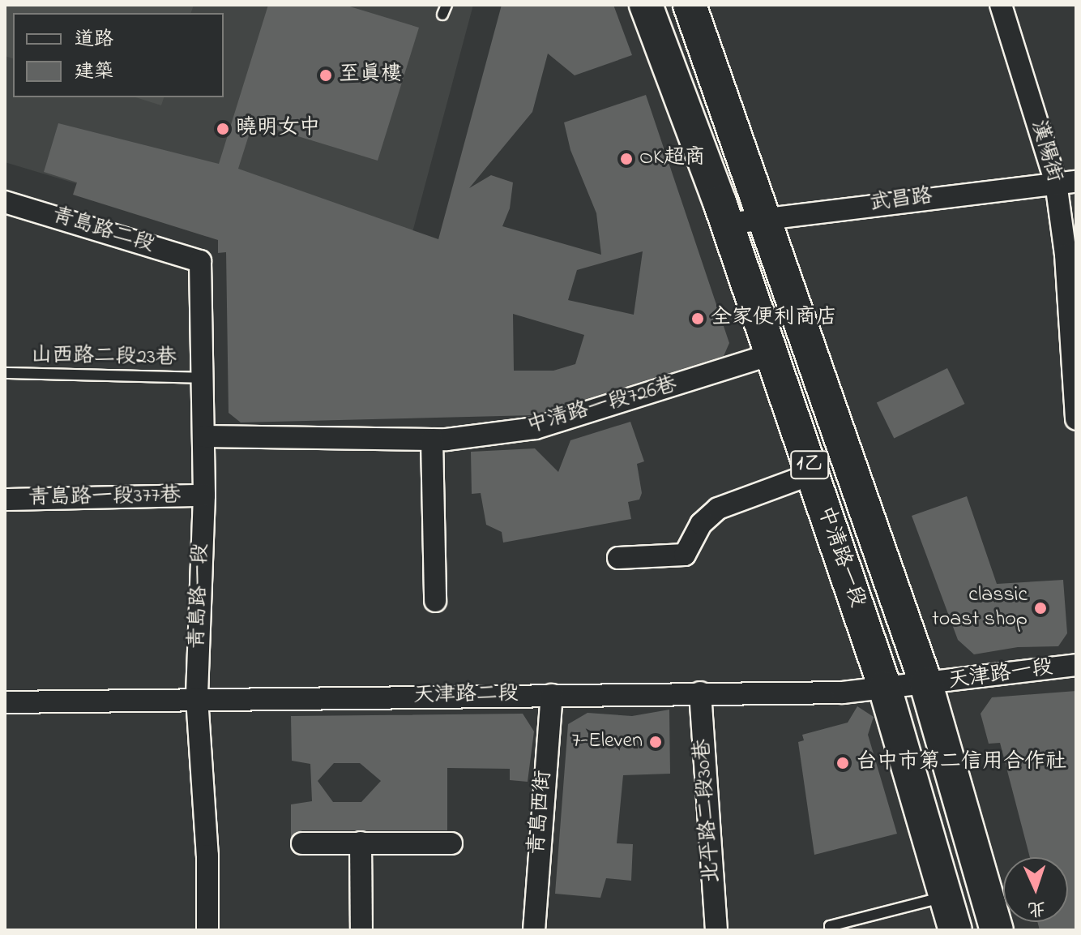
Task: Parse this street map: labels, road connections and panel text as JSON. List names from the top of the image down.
{
  "streets": {
    "main road": ["1乙", "中清路一段"],
    "street": [
      "漢陽街",
      "武昌路",
      "青島路二段",
      "中清路一段726巷",
      "青島路一段377巷",
      "青島路一段",
      "天津路一段",
      "天津路二段",
      "北平路二段30巷",
      "青島西街"
    ],
    "lane": ["山西路二段23巷"]
  },
  "crossings": [
    ["漢陽街", "武昌路"],
    ["武昌路", "中清路一段"],
    ["青島路二段", "青島路一段"],
    ["山西路二段23巷", "青島路一段"],
    ["中清路一段726巷", "中清路一段"],
    ["中清路一段726巷", "青島路一段"],
    ["青島路一段377巷", "青島路一段"],
    ["中清路一段", "天津路一段"],
    ["中清路一段", "天津路二段"],
    ["青島路一段", "天津路二段"],
    ["天津路一段", "天津路二段"],
    ["天津路二段", "北平路二段30巷"],
    ["天津路二段", "青島西街"]
  ],
  "places": [
    "至真樓",
    "曉明女中",
    "OK超商",
    "全家便利商店",
    "classic toast shop",
    "7-Eleven",
    "台中市第二信用合作社"
  ],
  "legend": ["道路", "建築"],
  "north": "bottom"
}
